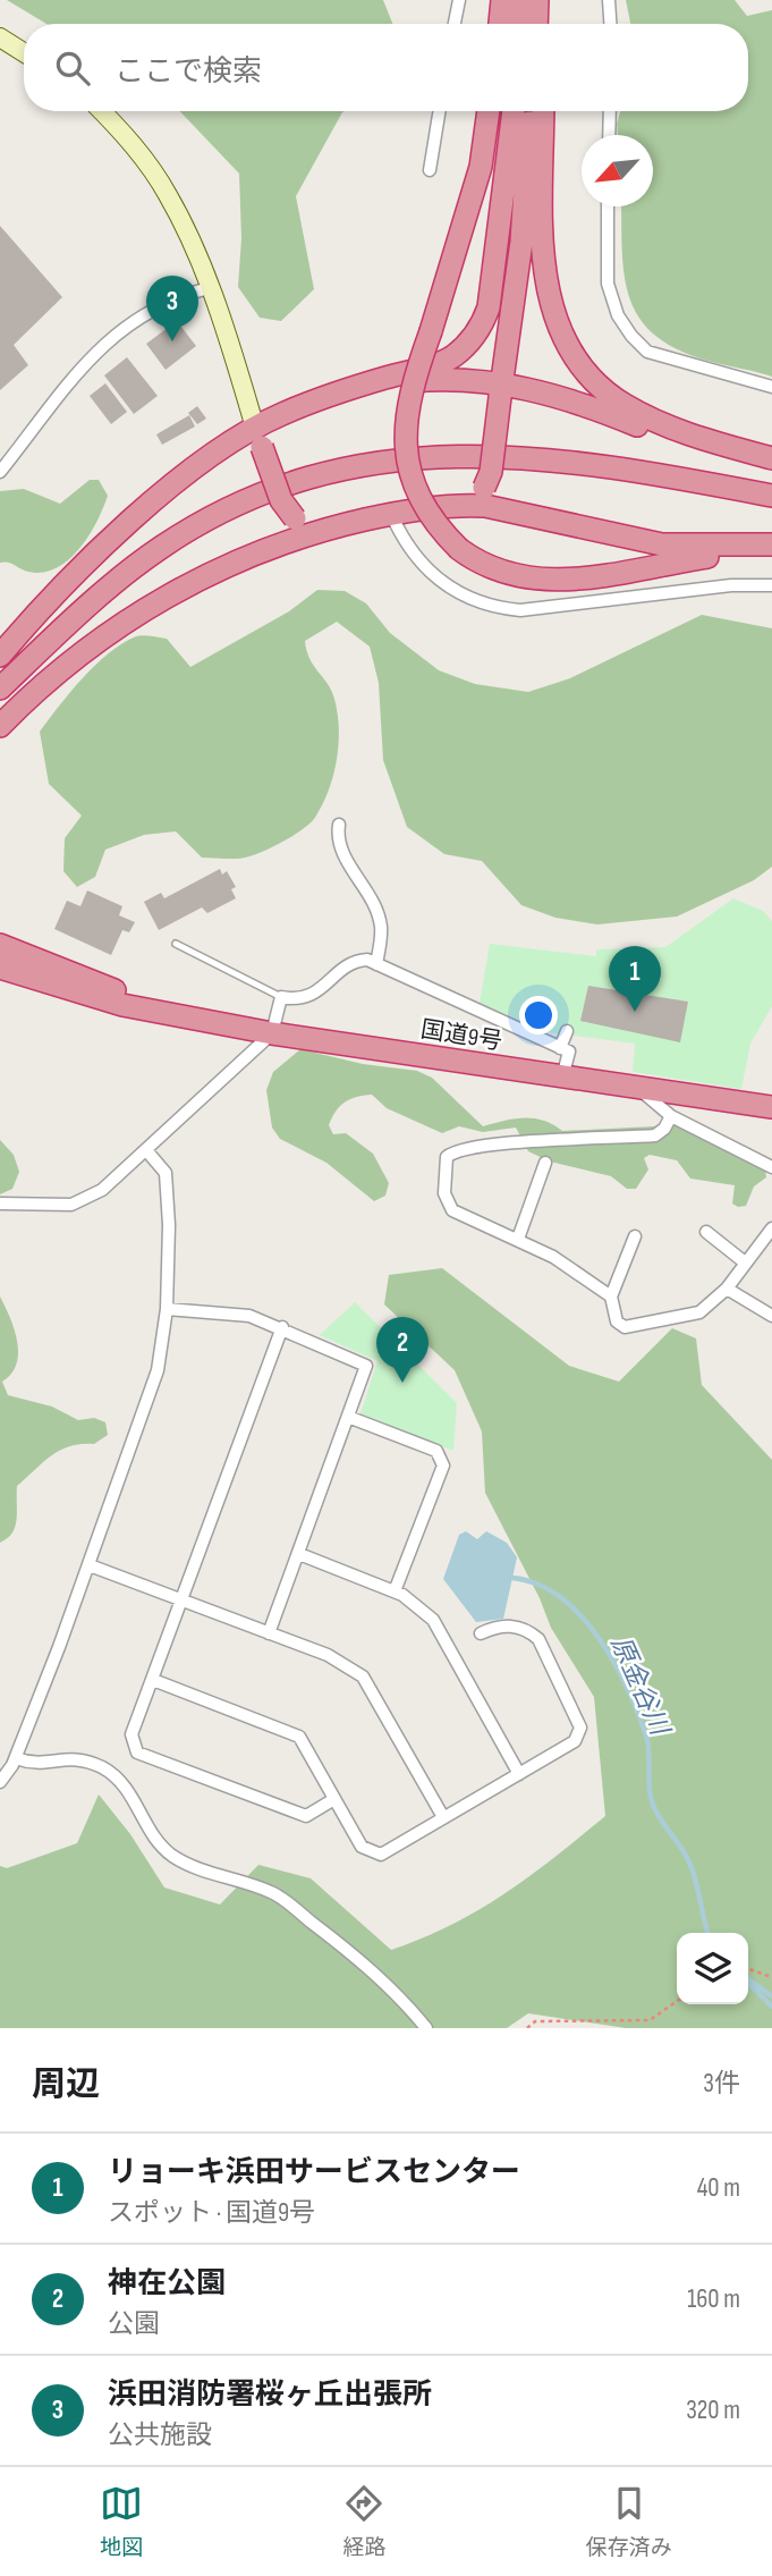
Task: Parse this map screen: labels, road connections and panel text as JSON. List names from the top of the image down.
{
  "streets": {
    "highway": ["国道9号"]
  },
  "water": ["原金谷川"],
  "north": "bottom left",
  "page": {
    "search": "ここで検索",
    "pins": ["3", "1", "2"],
    "heading": ["周辺", "3件"],
    "list": [
      {
        "mark": "1",
        "name": "リョーキ浜田サービスセンター",
        "note": "スポット · 国道9号",
        "value": "40 m"
      },
      {
        "mark": "2",
        "name": "神在公園",
        "note": "公園",
        "value": "160 m"
      },
      {
        "mark": "3",
        "name": "浜田消防署桜ヶ丘出張所",
        "note": "公共施設",
        "value": "320 m"
      }
    ],
    "nav": ["地図", "経路", "保存済み"]
  }
}
